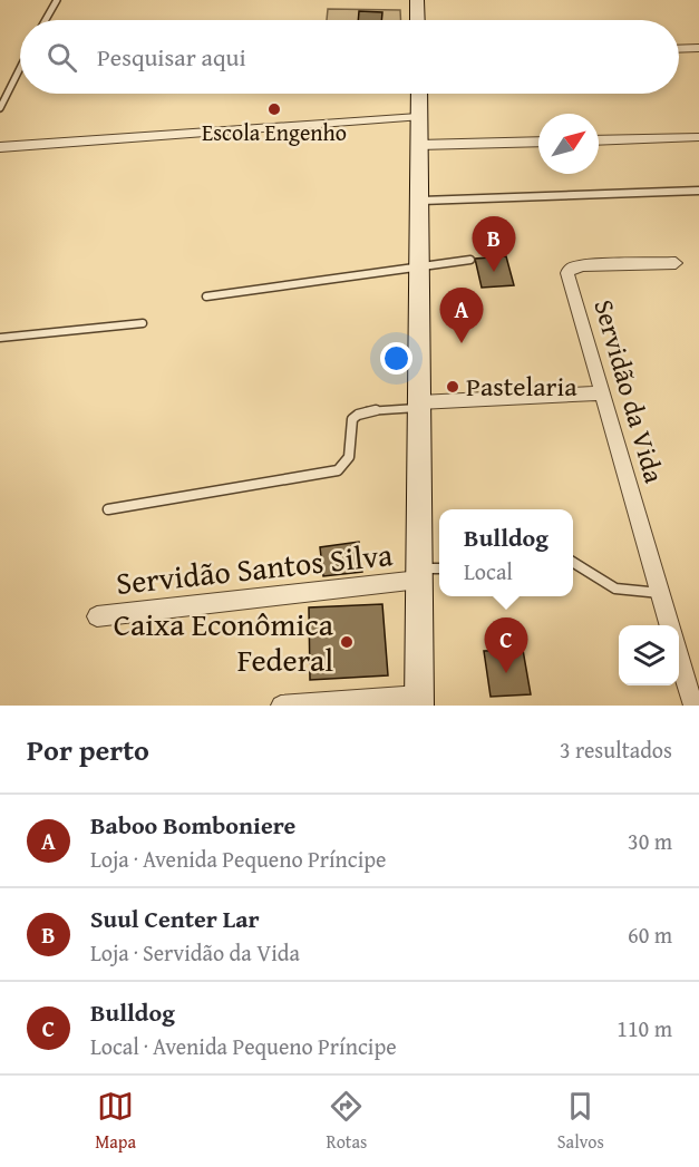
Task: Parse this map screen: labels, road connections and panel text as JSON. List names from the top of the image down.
{
  "streets": {
    "street": ["Servidão da Vida", "Servidão Santos Silva"]
  },
  "places": ["Escola Engenho", "Pastelaria", "Caixa Econômica Federal"],
  "north": "top right",
  "page": {
    "search": "Pesquisar aqui",
    "pins": ["B", "A", "C"],
    "popup": ["Bulldog", "Local"],
    "heading": ["Por perto", "3 resultados"],
    "list": [
      {
        "mark": "A",
        "name": "Baboo Bomboniere",
        "note": "Loja · Avenida Pequeno Príncipe",
        "value": "30 m"
      },
      {
        "mark": "B",
        "name": "Suul Center Lar",
        "note": "Loja · Servidão da Vida",
        "value": "60 m"
      },
      {
        "mark": "C",
        "name": "Bulldog",
        "note": "Local · Avenida Pequeno Príncipe",
        "value": "110 m"
      }
    ],
    "nav": ["Mapa", "Rotas", "Salvos"]
  }
}
